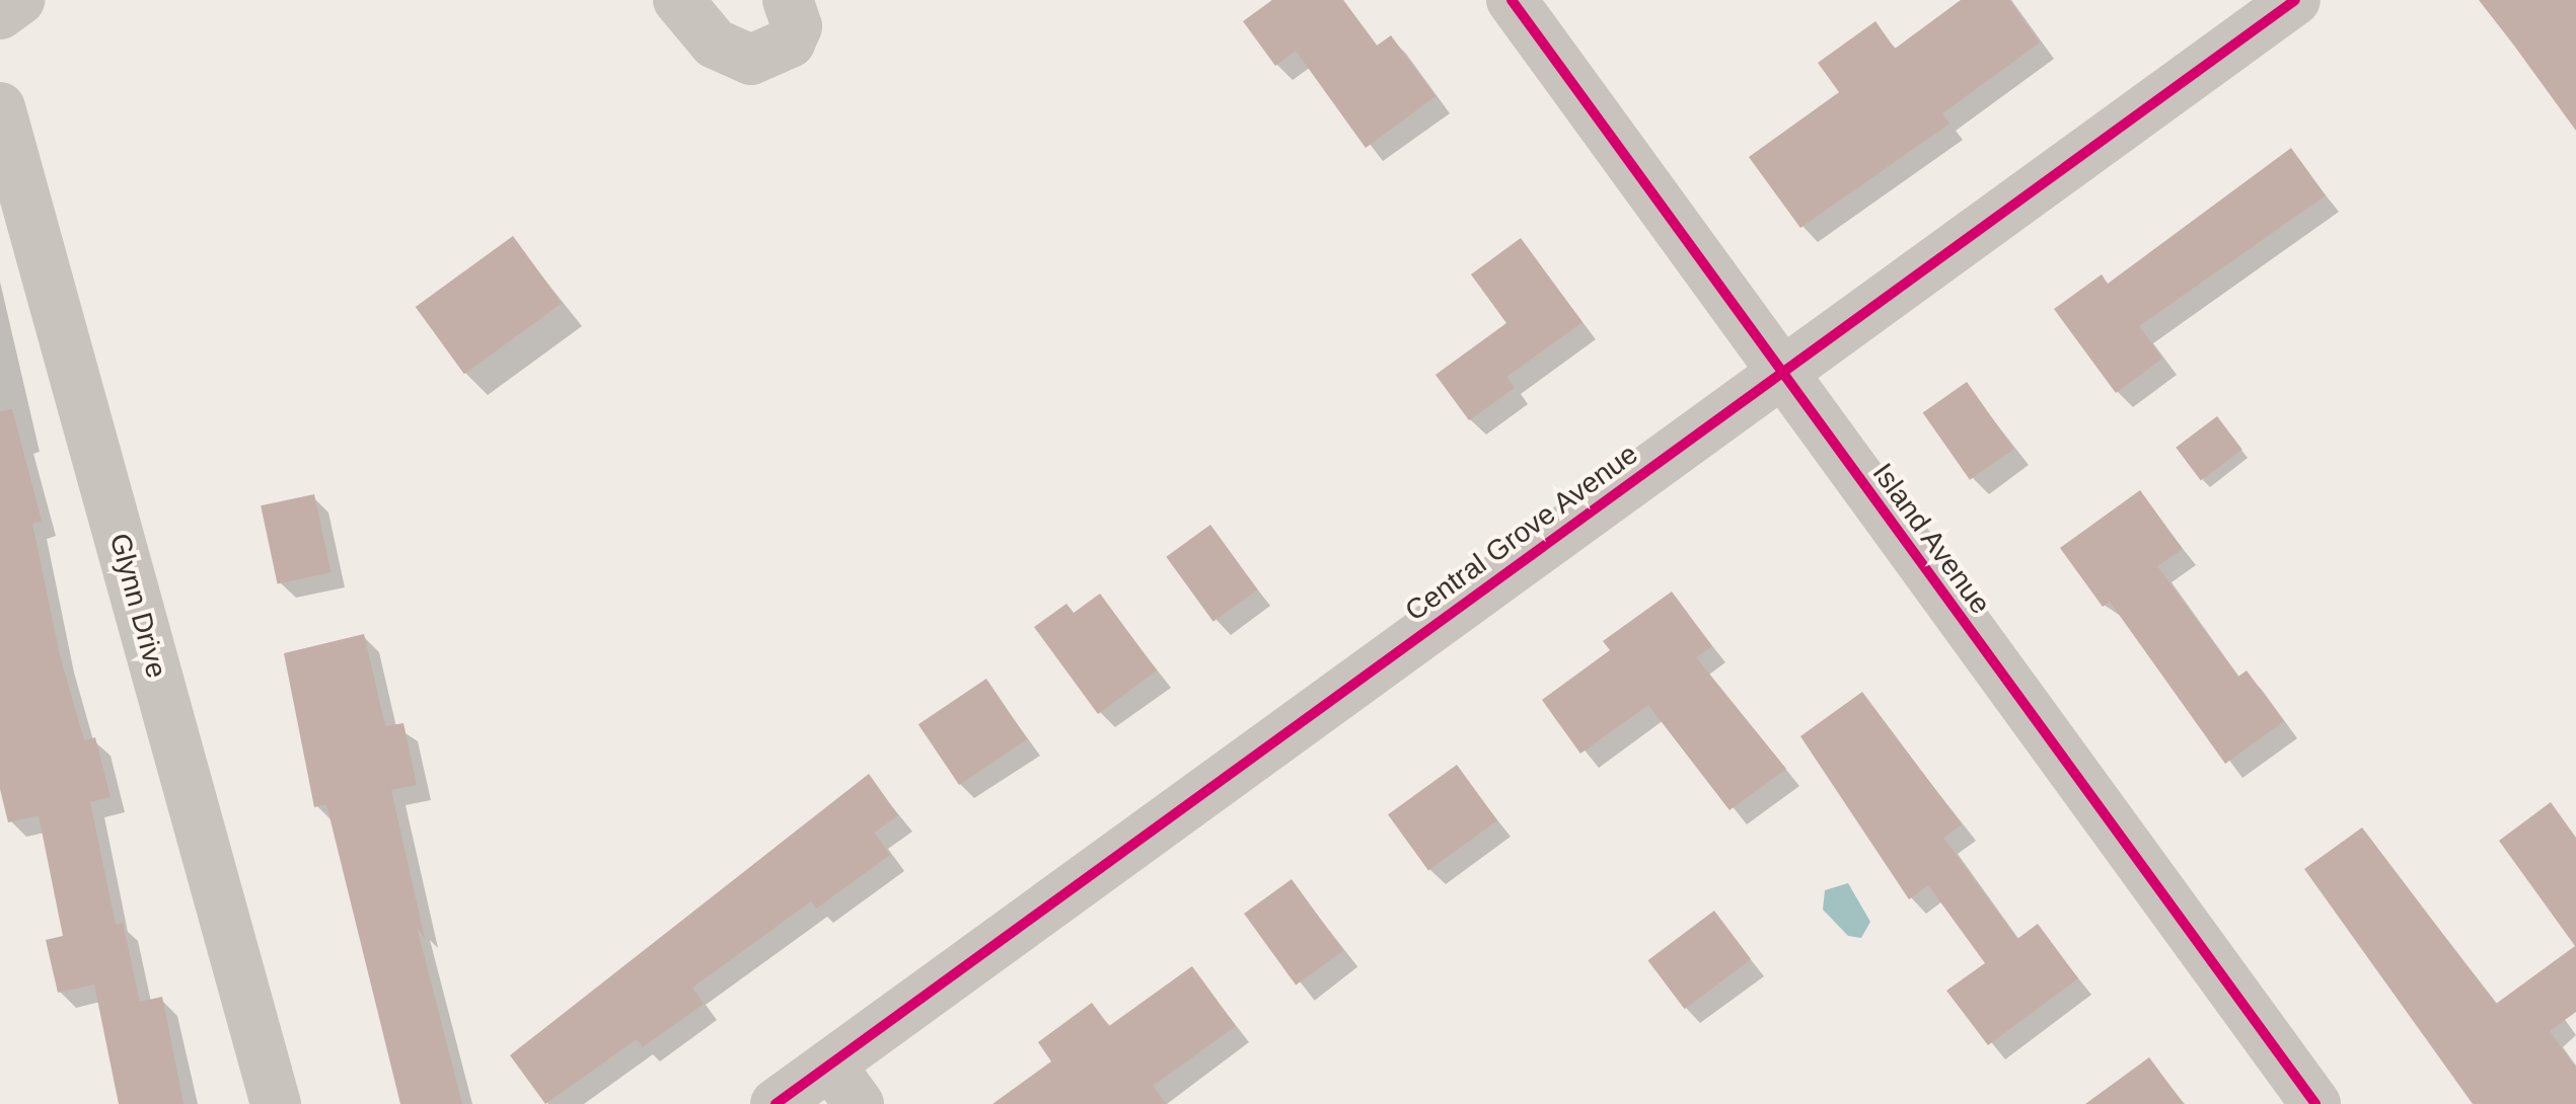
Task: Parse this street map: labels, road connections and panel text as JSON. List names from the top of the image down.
{
  "streets": {
    "street": ["Central Grove Avenue", "Island Avenue", "Glynn Drive"]
  },
  "crossings": [
    ["Central Grove Avenue", "Island Avenue"]
  ]
}
